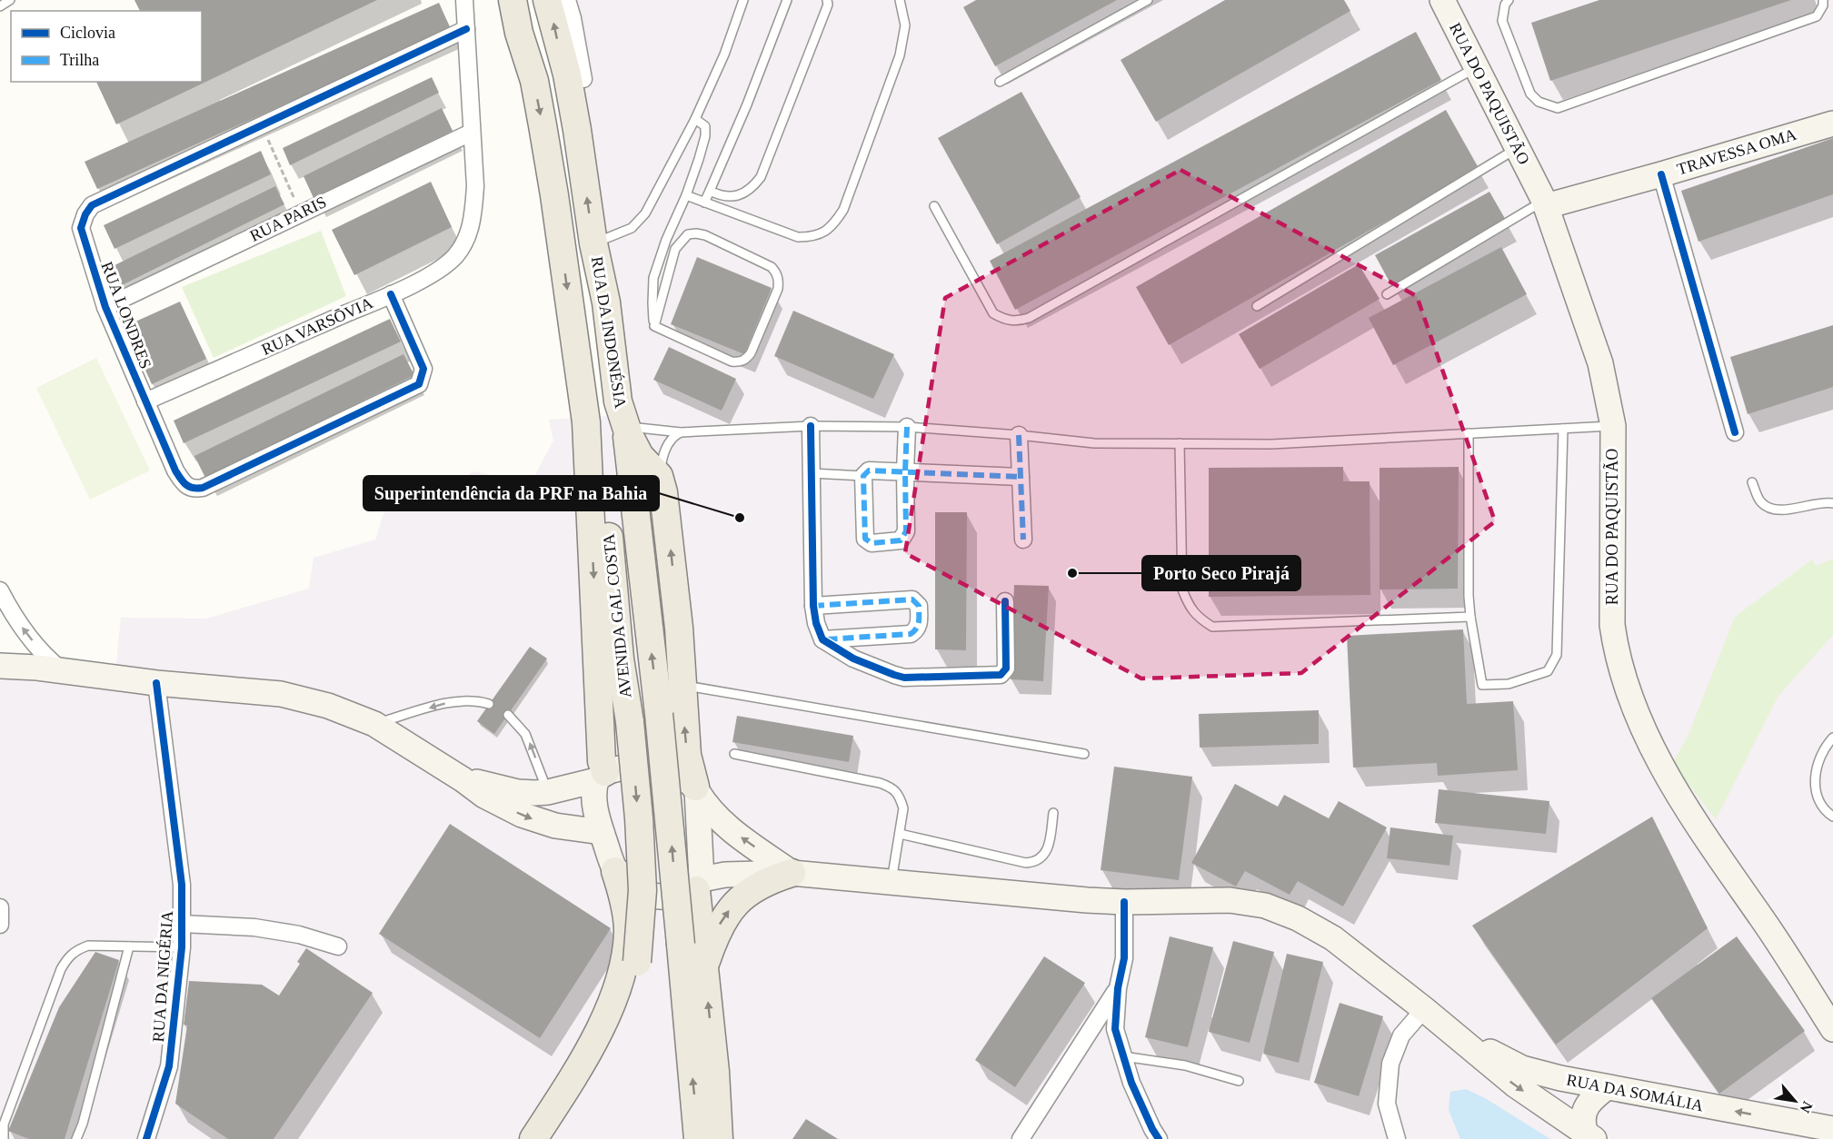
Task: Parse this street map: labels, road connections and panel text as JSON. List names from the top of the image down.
{
  "streets": {
    "main road": [
      "RUA DO PAQUISTÃO",
      "TRAVESSA OMA",
      "RUA DA INDONÉSIA",
      "AVENIDA GAL COSTA",
      "RUA DA SOMÁLIA"
    ],
    "street": [
      "RUA PARIS",
      "RUA LONDRES",
      "RUA VARSŌVIA",
      "RUA DA NIGÉRIA"
    ]
  },
  "crossings": [
    ["RUA DO PAQUISTÃO", "TRAVESSA OMA"],
    ["RUA PARIS", "RUA LONDRES"],
    ["RUA PARIS", "RUA VARSŌVIA"],
    ["RUA LONDRES", "RUA VARSŌVIA"],
    ["RUA DA INDONÉSIA", "AVENIDA GAL COSTA"]
  ],
  "one_way": ["RUA DA SOMÁLIA"],
  "places": ["Superintendência da PRF na Bahia", "Porto Seco Pirajá"],
  "legend": ["Ciclovia", "Trilha"],
  "north": "bottom right"
}
